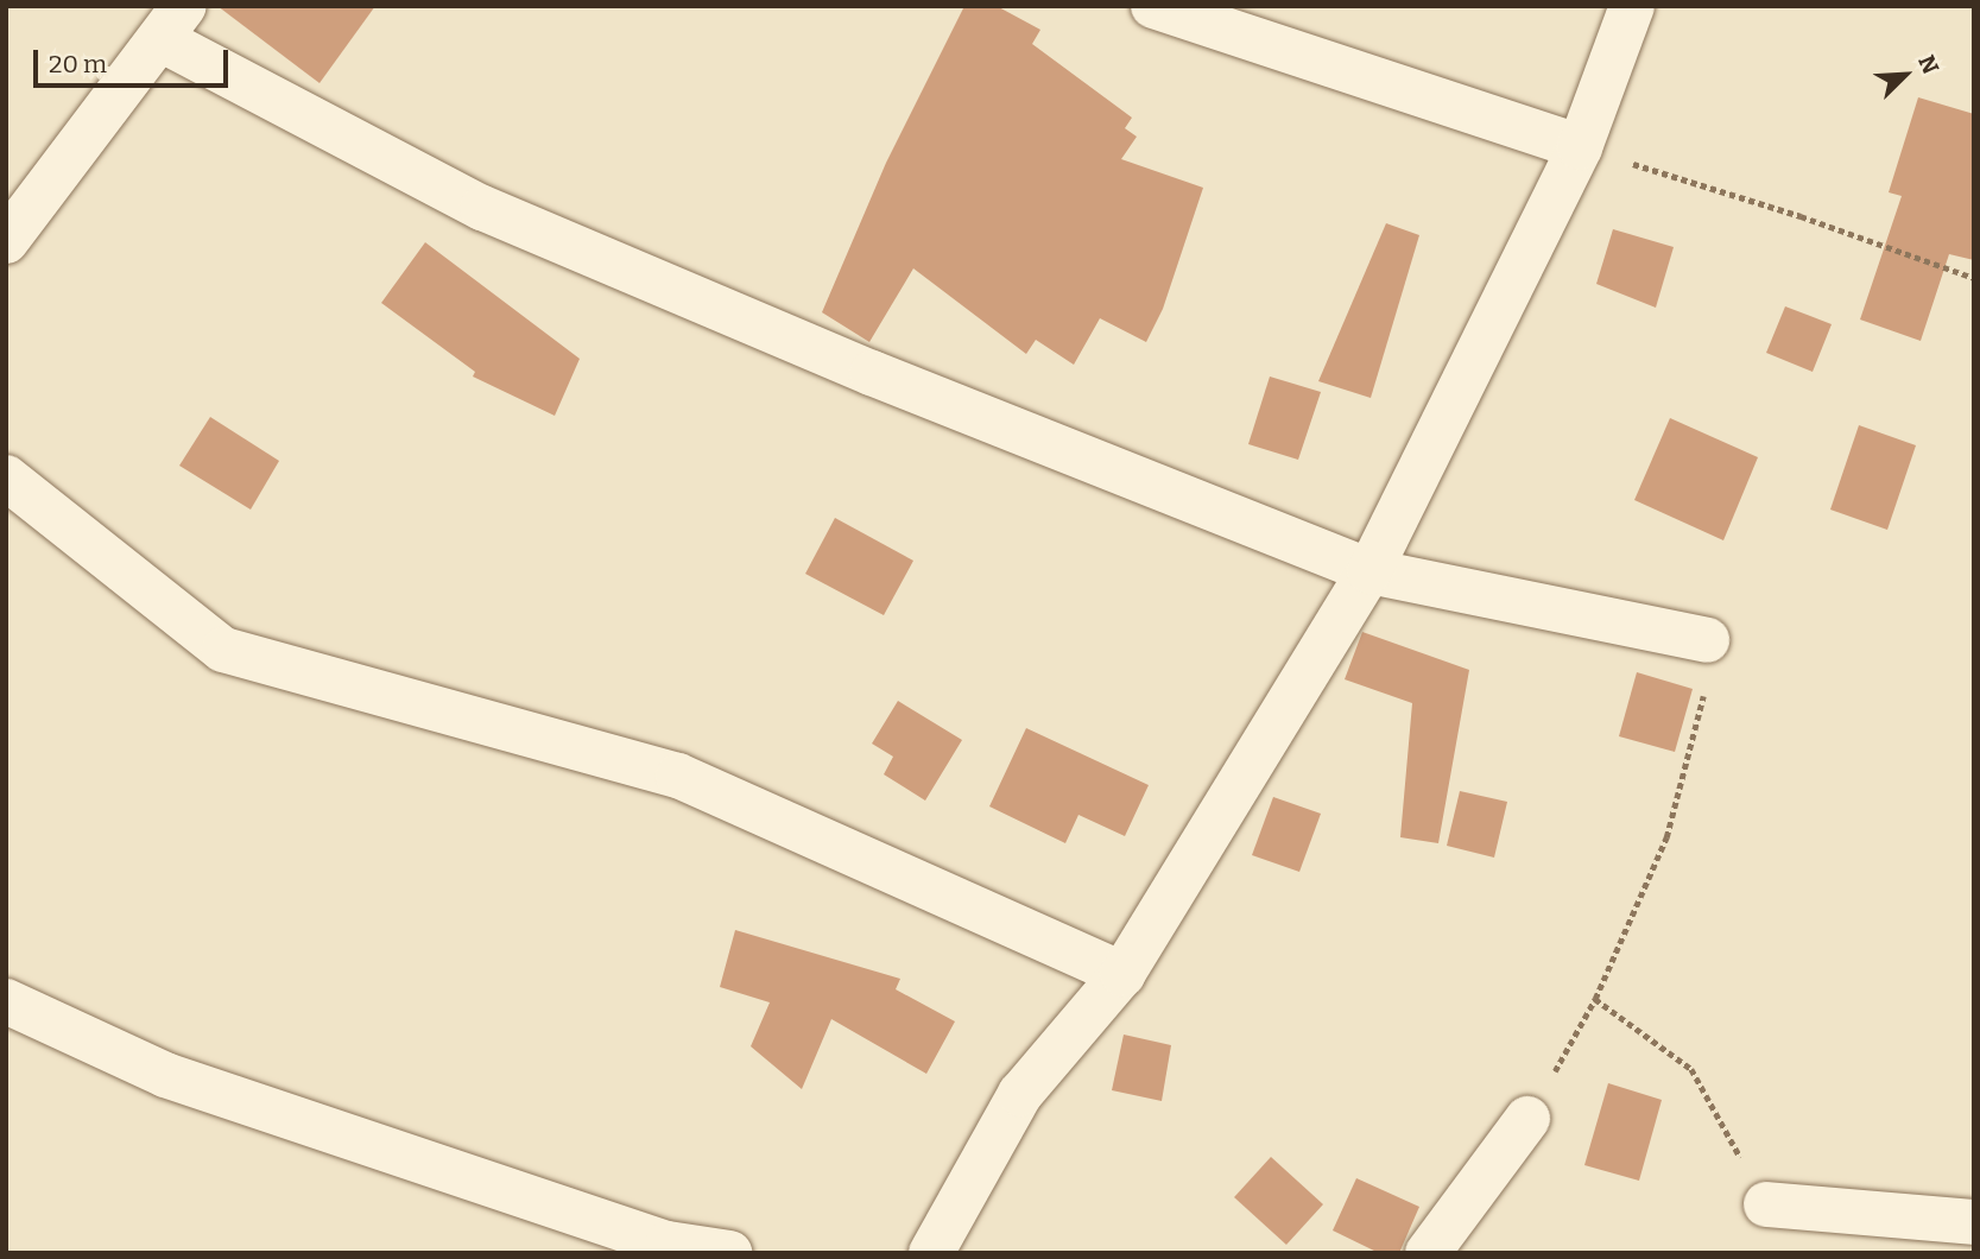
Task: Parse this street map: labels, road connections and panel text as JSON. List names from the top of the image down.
{
  "scale_bar": "20 m",
  "north": "top right"
}
